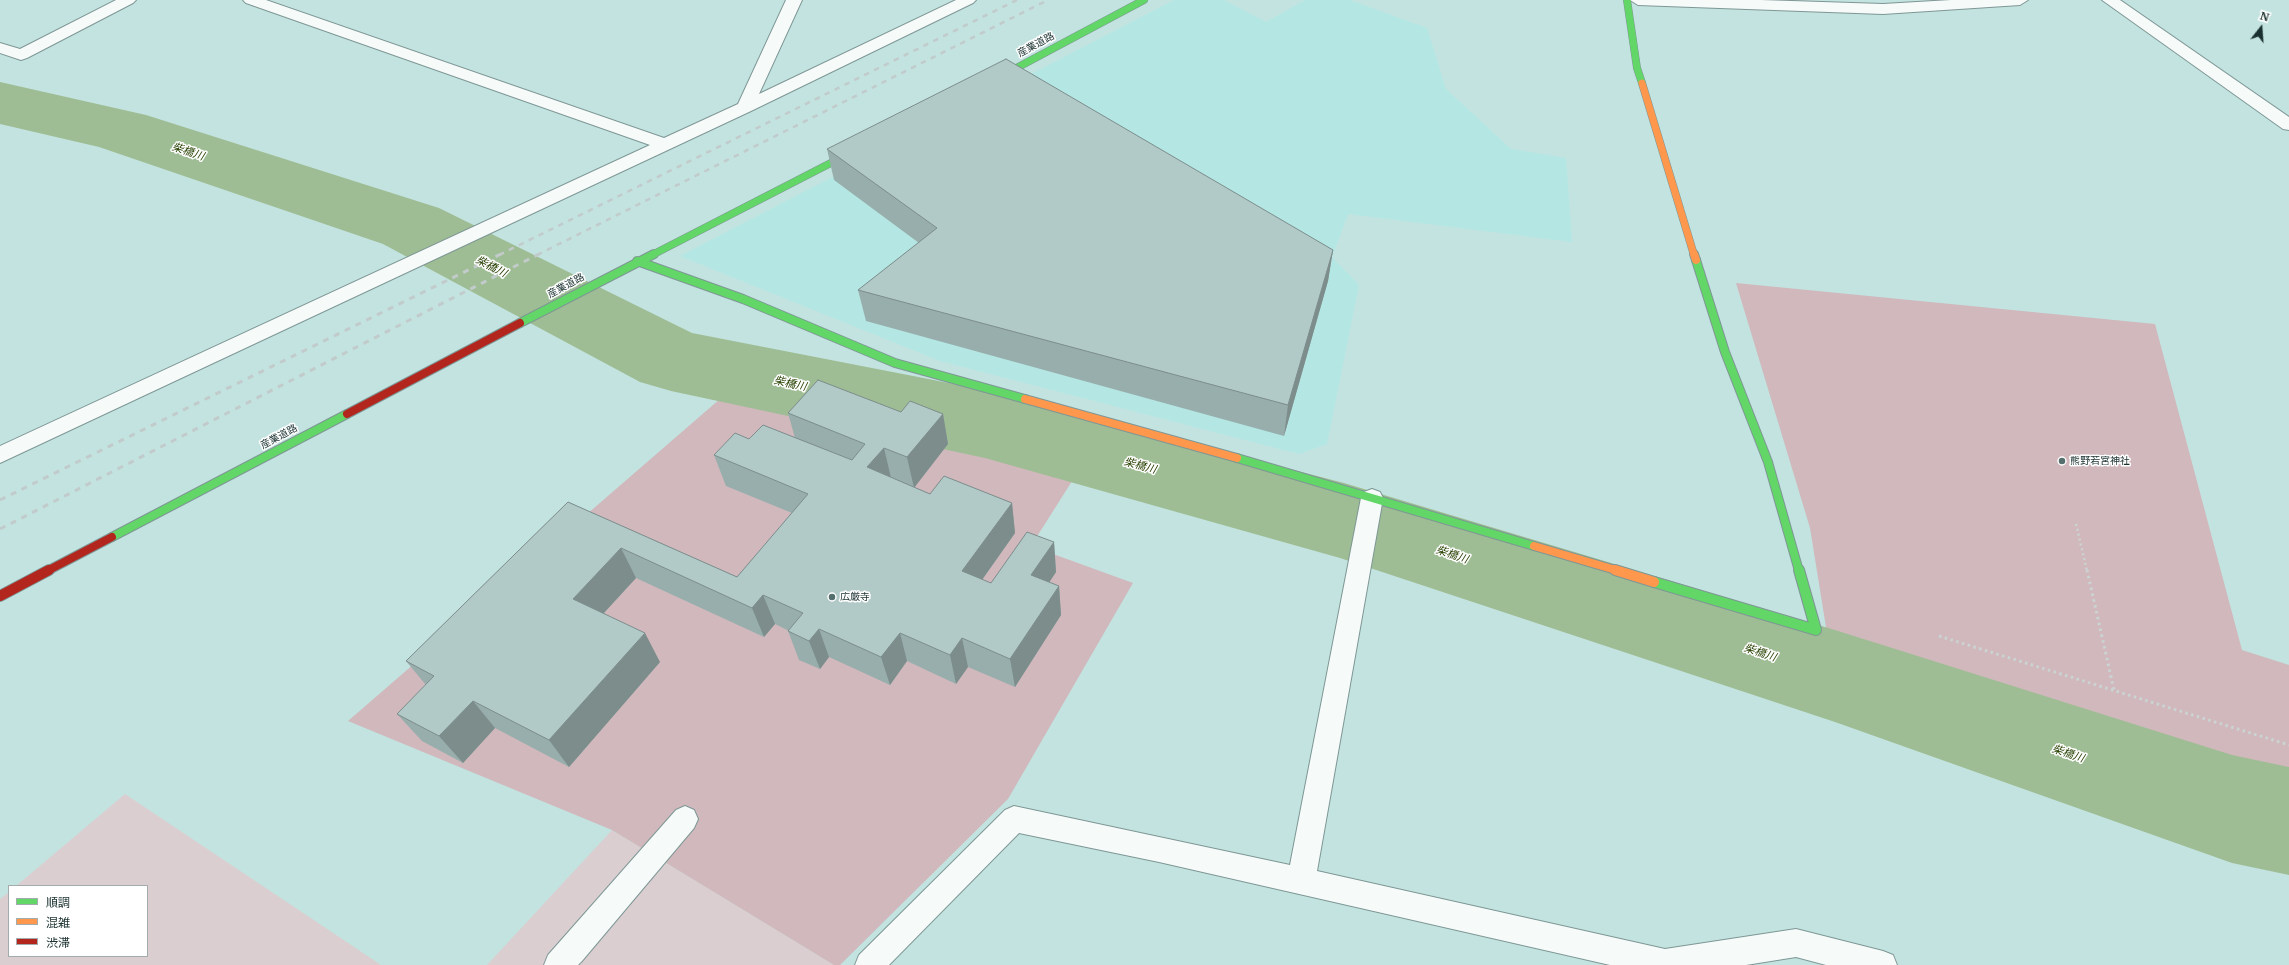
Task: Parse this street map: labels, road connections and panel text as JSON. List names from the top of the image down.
{
  "streets": {
    "street": ["産業道路"]
  },
  "water": ["柴橋川"],
  "places": ["熊野若宮神社", "広厳寺"],
  "legend": ["順調", "混雑", "渋滞"],
  "north": "top"
}
